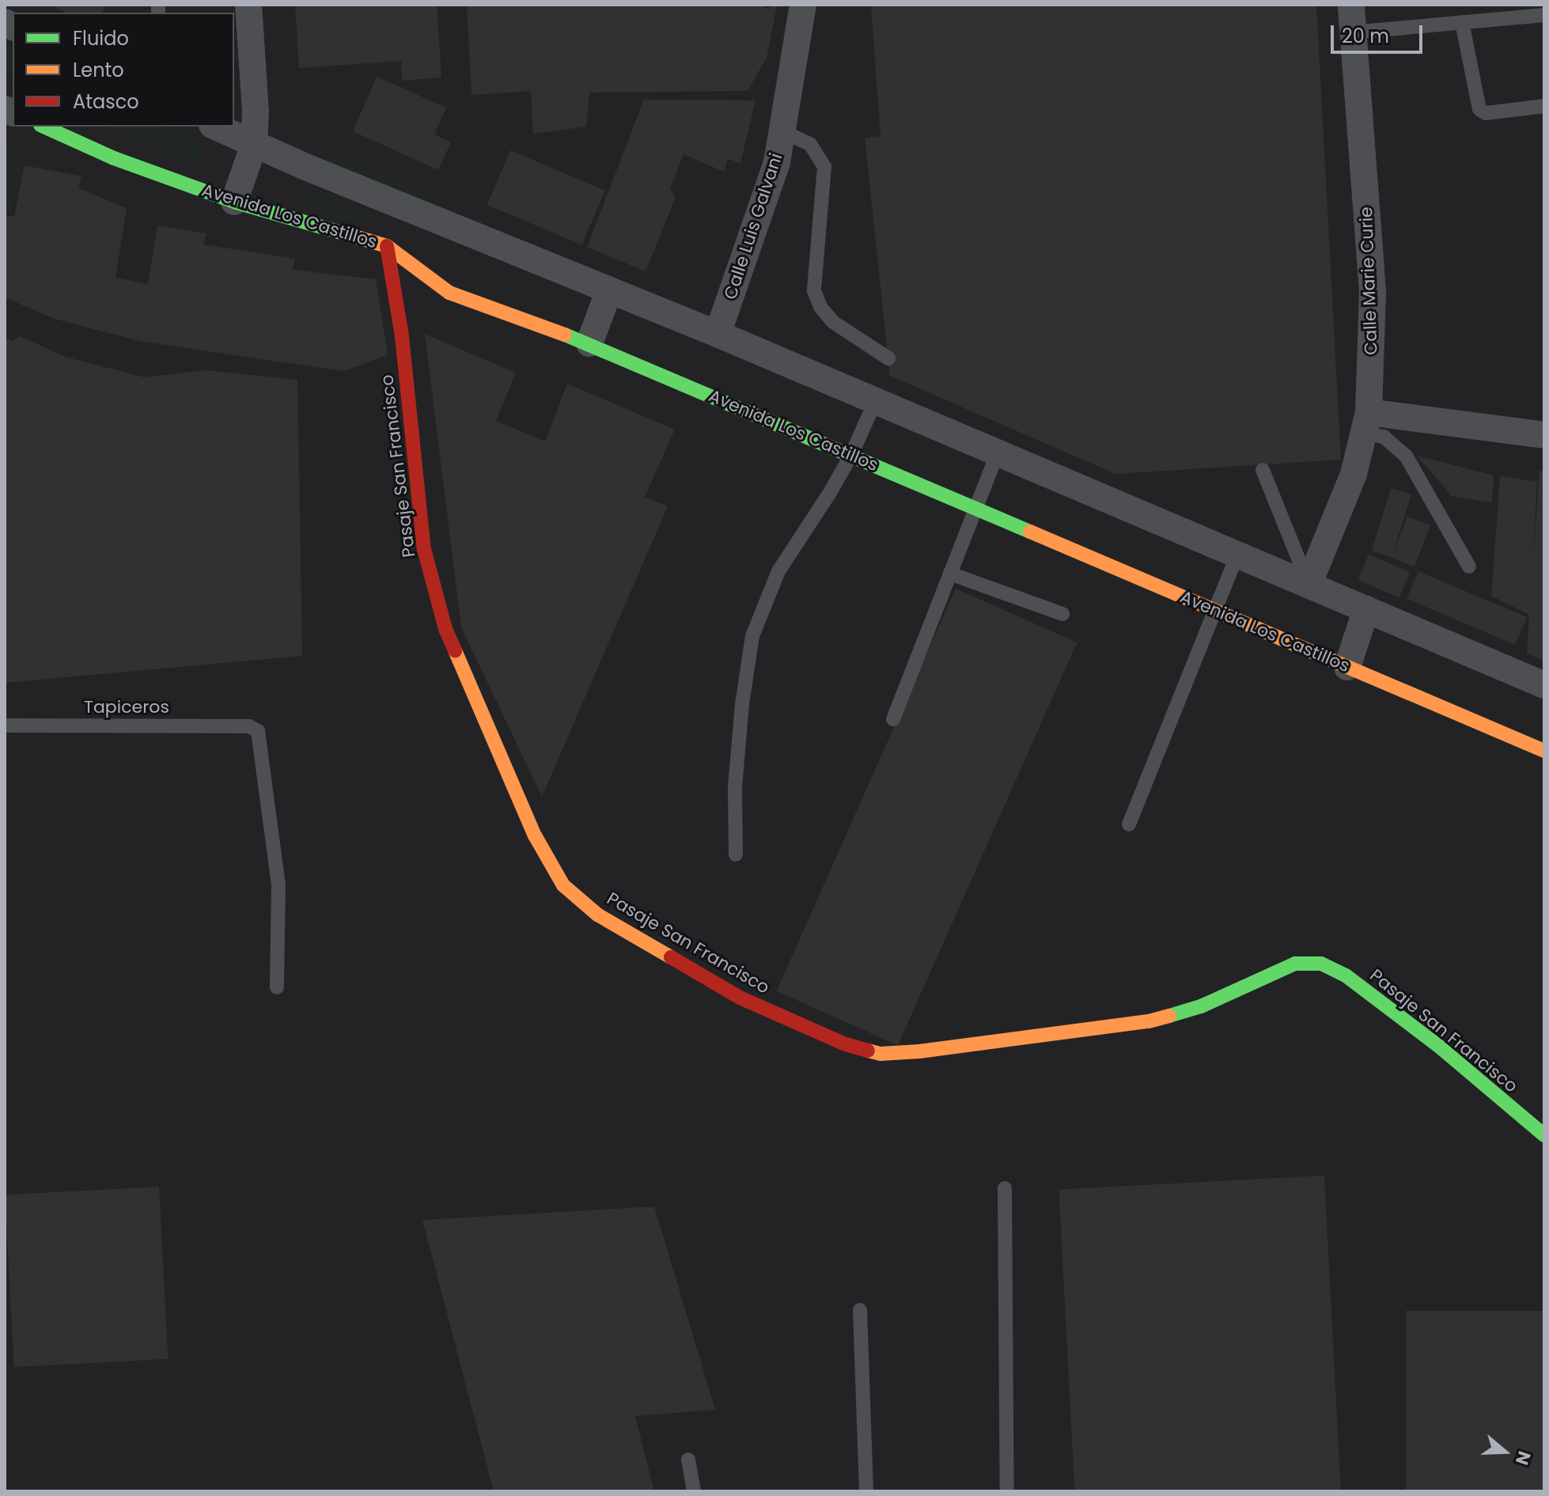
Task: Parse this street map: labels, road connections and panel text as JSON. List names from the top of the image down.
{
  "streets": {
    "street": [
      "Avenida Los Castillos",
      "Calle Luis Galvani",
      "Calle Marie Curie",
      "Pasaje San Francisco"
    ],
    "lane": ["Tapiceros"]
  },
  "crossings": [
    ["Avenida Los Castillos", "Pasaje San Francisco"]
  ],
  "legend": ["Fluido", "Lento", "Atasco"],
  "scale_bar": "20 m",
  "north": "right"
}
